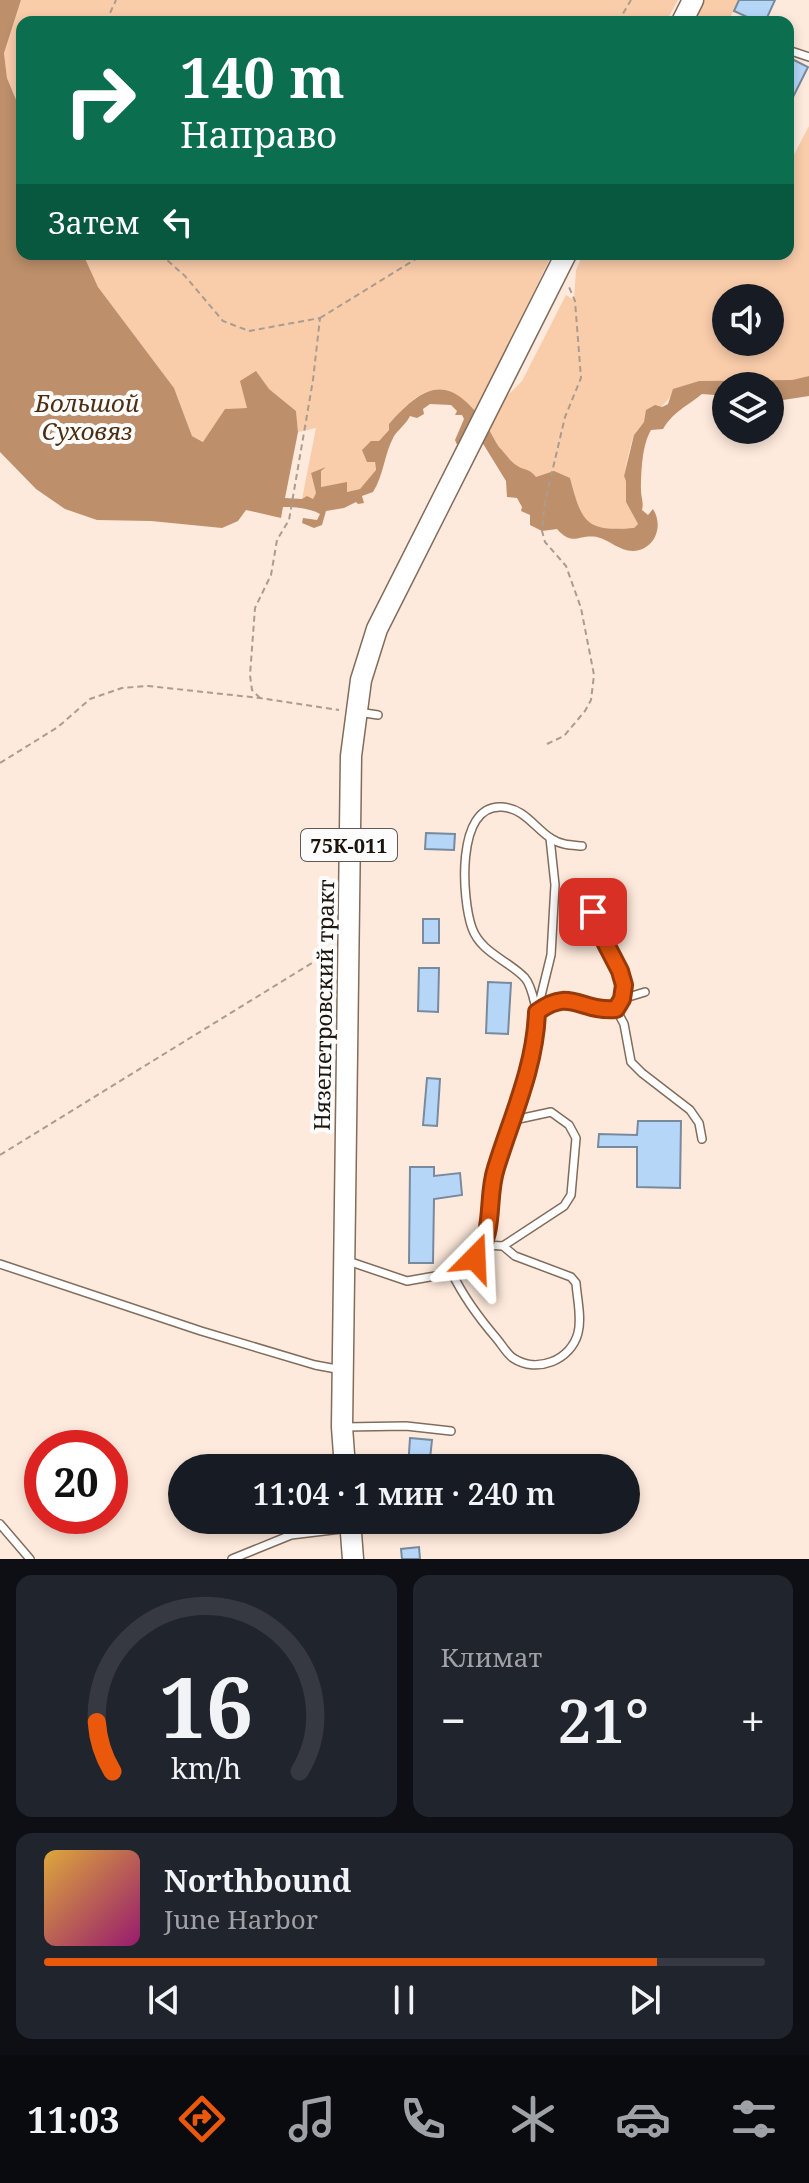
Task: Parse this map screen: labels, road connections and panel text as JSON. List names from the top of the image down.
{
  "streets": {
    "main road": ["75К-011", "Нязепетровский тракт"]
  },
  "water": ["Большой Суховяз"],
  "page": {
    "turn": ["140 m", "Направо"],
    "then": "Затем",
    "limit": "20",
    "trip": "11:04 · 1 мин · 240 m",
    "tile": "Климат",
    "heat": ["−", "21°", "+"],
    "song": ["Northbound", "June Harbor"],
    "tabs": "11:03",
    "gauge": ["16", "km/h"]
  }
}
